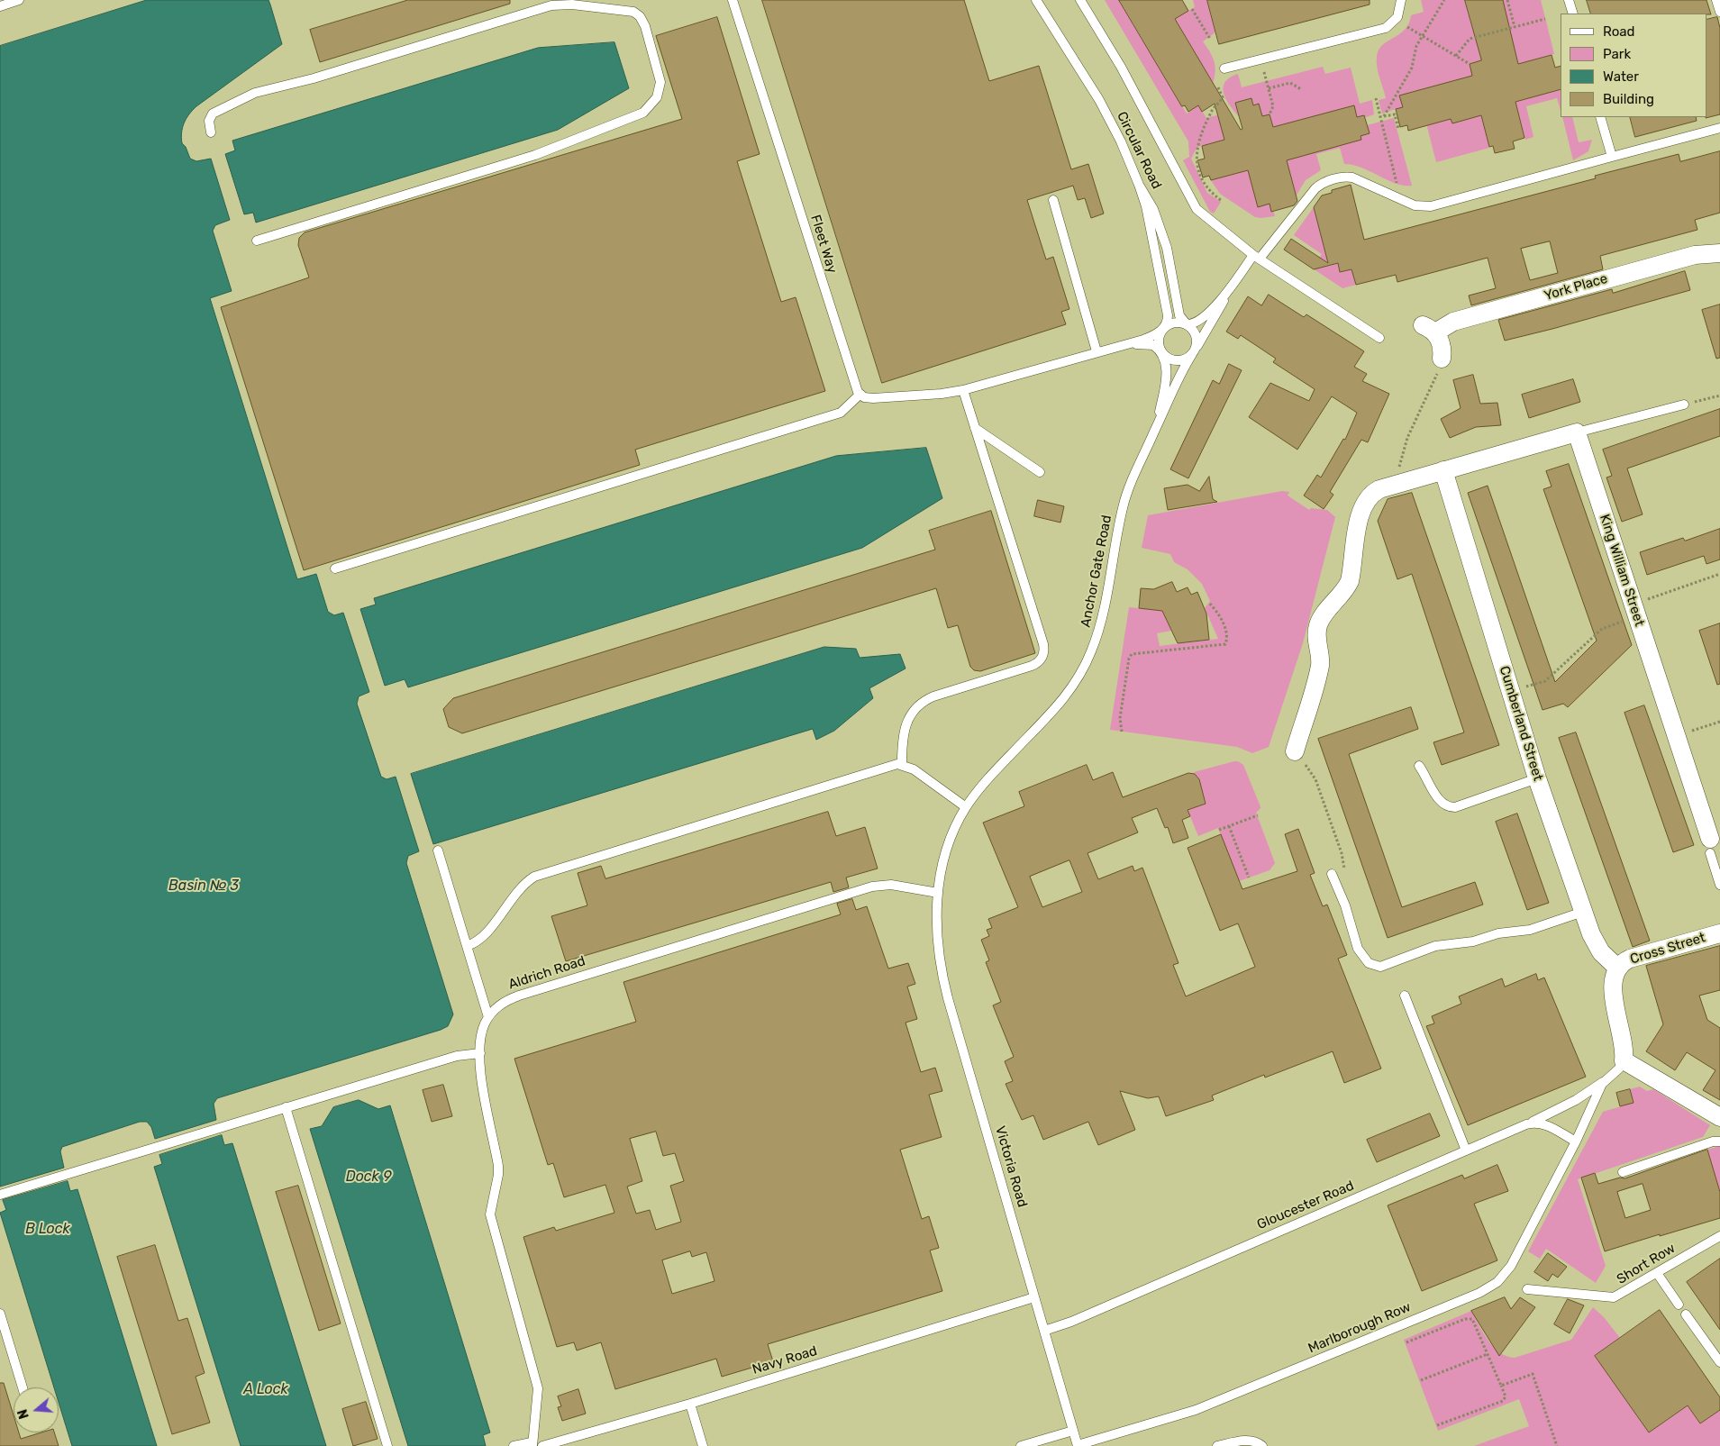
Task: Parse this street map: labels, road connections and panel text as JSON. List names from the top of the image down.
{
  "streets": {
    "street": [
      "York Place",
      "King William Street",
      "Cumberland Street",
      "Cross Street"
    ],
    "lane": [
      "Circular Road",
      "Fleet Way",
      "Anchor Gate Road",
      "Aldrich Road",
      "Victoria Road",
      "Gloucester Road",
      "Short Row",
      "Marlborough Row",
      "Navy Road"
    ]
  },
  "crossings": [
    ["Circular Road", "Anchor Gate Road"],
    ["Anchor Gate Road", "Aldrich Road"],
    ["Anchor Gate Road", "Victoria Road"],
    ["Cumberland Street", "Cross Street"],
    ["Aldrich Road", "Victoria Road"],
    ["Victoria Road", "Gloucester Road"],
    ["Victoria Road", "Marlborough Row"],
    ["Victoria Road", "Navy Road"],
    ["Gloucester Road", "Marlborough Row"]
  ],
  "water": [
    "Basin № 3",
    "Dock 9",
    "B Lock",
    "A Lock"
  ],
  "legend": [
    "Road",
    "Park",
    "Water",
    "Building"
  ],
  "north": "left"
}
